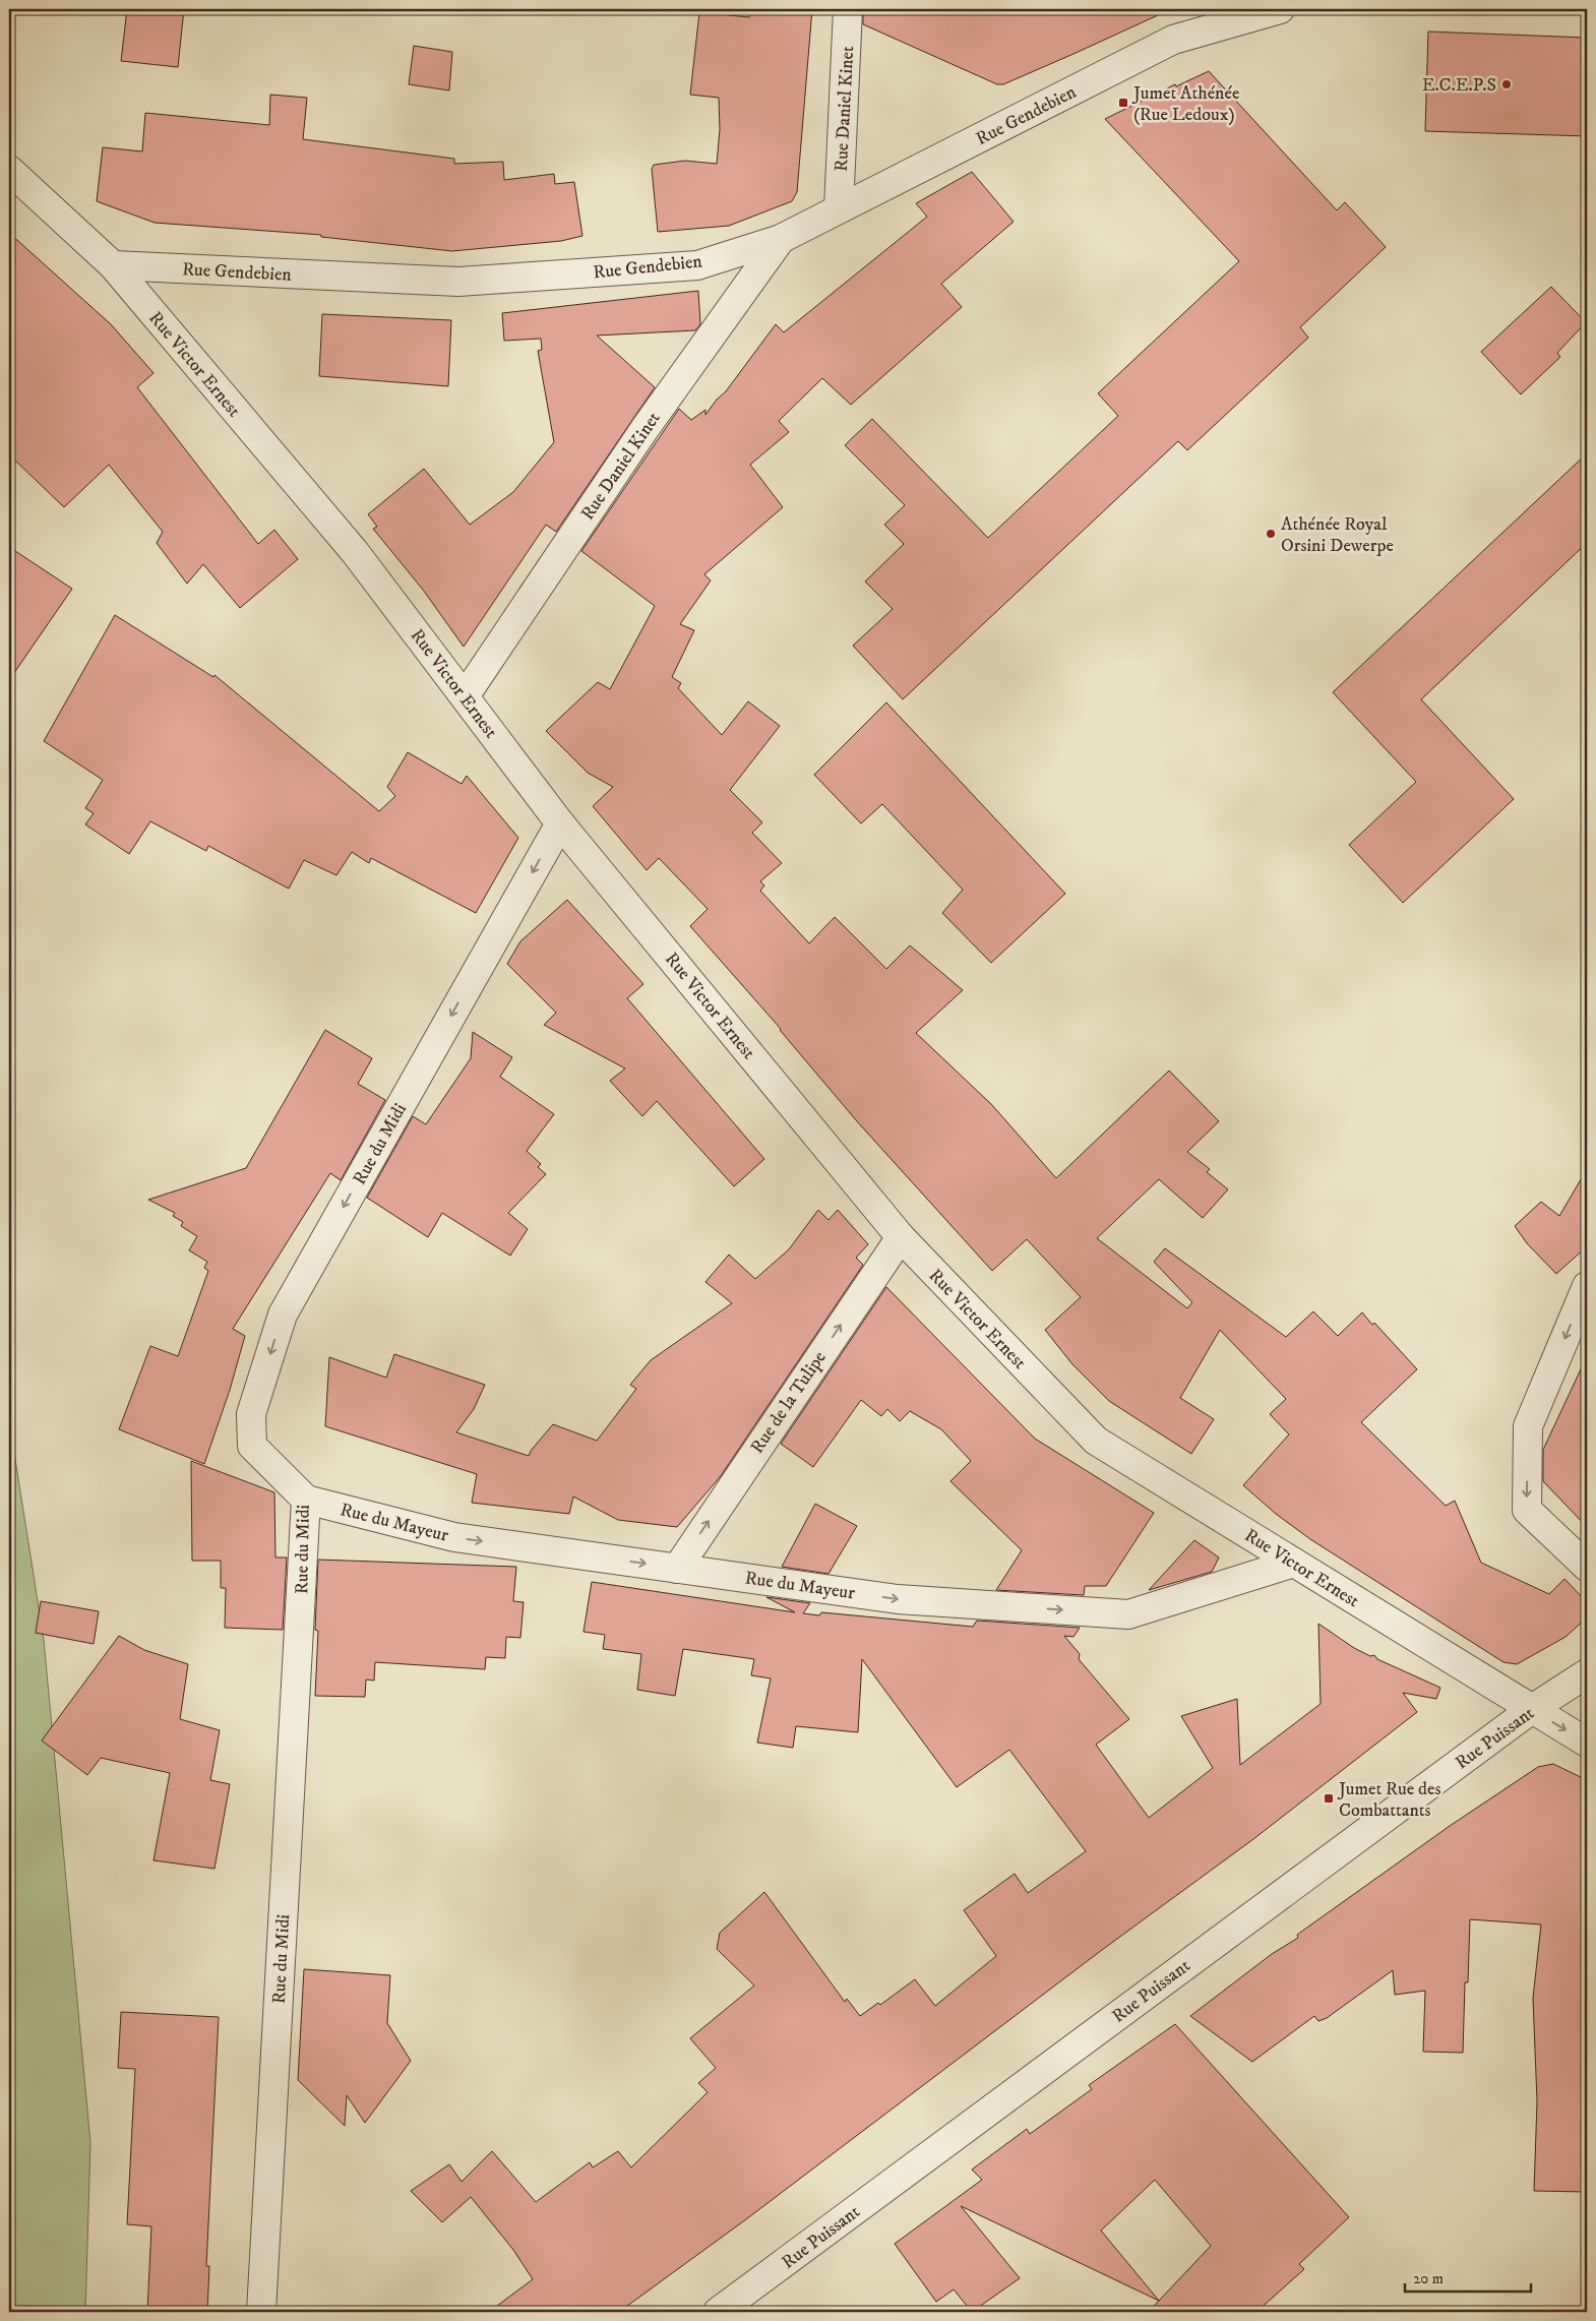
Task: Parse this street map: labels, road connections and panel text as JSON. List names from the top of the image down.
{
  "streets": {
    "street": [
      "Rue Daniel Kinet",
      "Rue Gendebien",
      "Rue Victor Ernest",
      "Rue du Midi",
      "Rue de la Tulipe",
      "Rue du Mayeur",
      "Rue Puissant"
    ]
  },
  "crossings": [
    ["Rue Daniel Kinet", "Rue Gendebien"],
    ["Rue Daniel Kinet", "Rue Victor Ernest"],
    ["Rue Gendebien", "Rue Victor Ernest"],
    ["Rue Victor Ernest", "Rue du Midi"],
    ["Rue Victor Ernest", "Rue de la Tulipe"],
    ["Rue Victor Ernest", "Rue du Mayeur"],
    ["Rue Victor Ernest", "Rue Puissant"],
    ["Rue du Midi", "Rue du Mayeur"],
    ["Rue de la Tulipe", "Rue du Mayeur"]
  ],
  "one_way": ["Rue du Midi", "Rue de la Tulipe", "Rue du Mayeur"],
  "places": {
    "other": ["E.C.E.P.S", "Athénée Royal Orsini Dewerpe"],
    "transit": ["Jumet Athénée (Rue Ledoux)", "Jumet Rue des Combattants"]
  },
  "scale_bar": "20 m"
}
